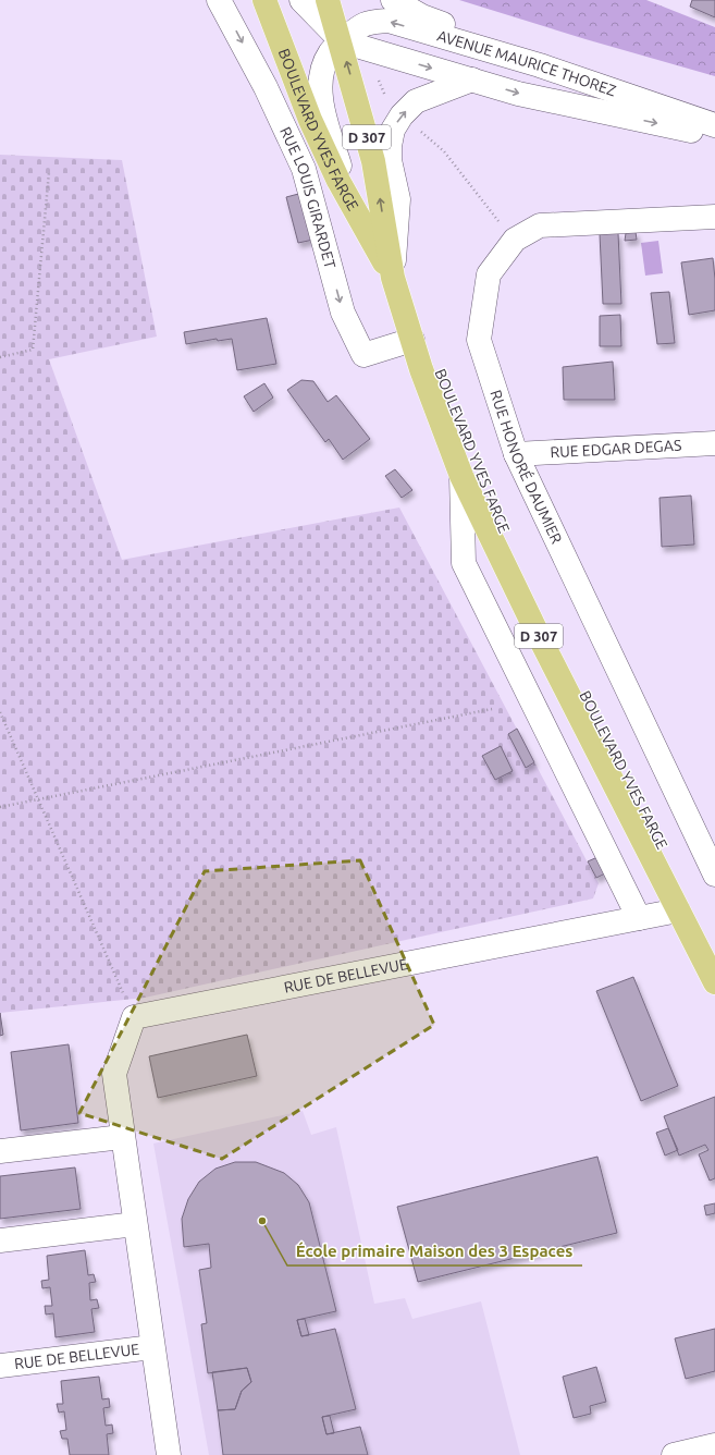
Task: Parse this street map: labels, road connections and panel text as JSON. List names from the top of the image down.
{
  "streets": {
    "main road": ["BOULEVARD YVES FARGE", "D 307"],
    "street": [
      "AVENUE MAURICE THOREZ",
      "RUE LOUIS GIRARDET",
      "RUE EDGAR DEGAS",
      "RUE HONORÉ DAUMIER",
      "RUE DE BELLEVUE"
    ]
  },
  "crossings": [
    ["AVENUE MAURICE THOREZ", "BOULEVARD YVES FARGE"],
    ["BOULEVARD YVES FARGE", "RUE LOUIS GIRARDET"],
    ["BOULEVARD YVES FARGE", "RUE DE BELLEVUE"],
    ["RUE EDGAR DEGAS", "RUE HONORÉ DAUMIER"]
  ],
  "one_way": ["RUE LOUIS GIRARDET"],
  "places": ["École primaire Maison des 3 Espaces"]
}
